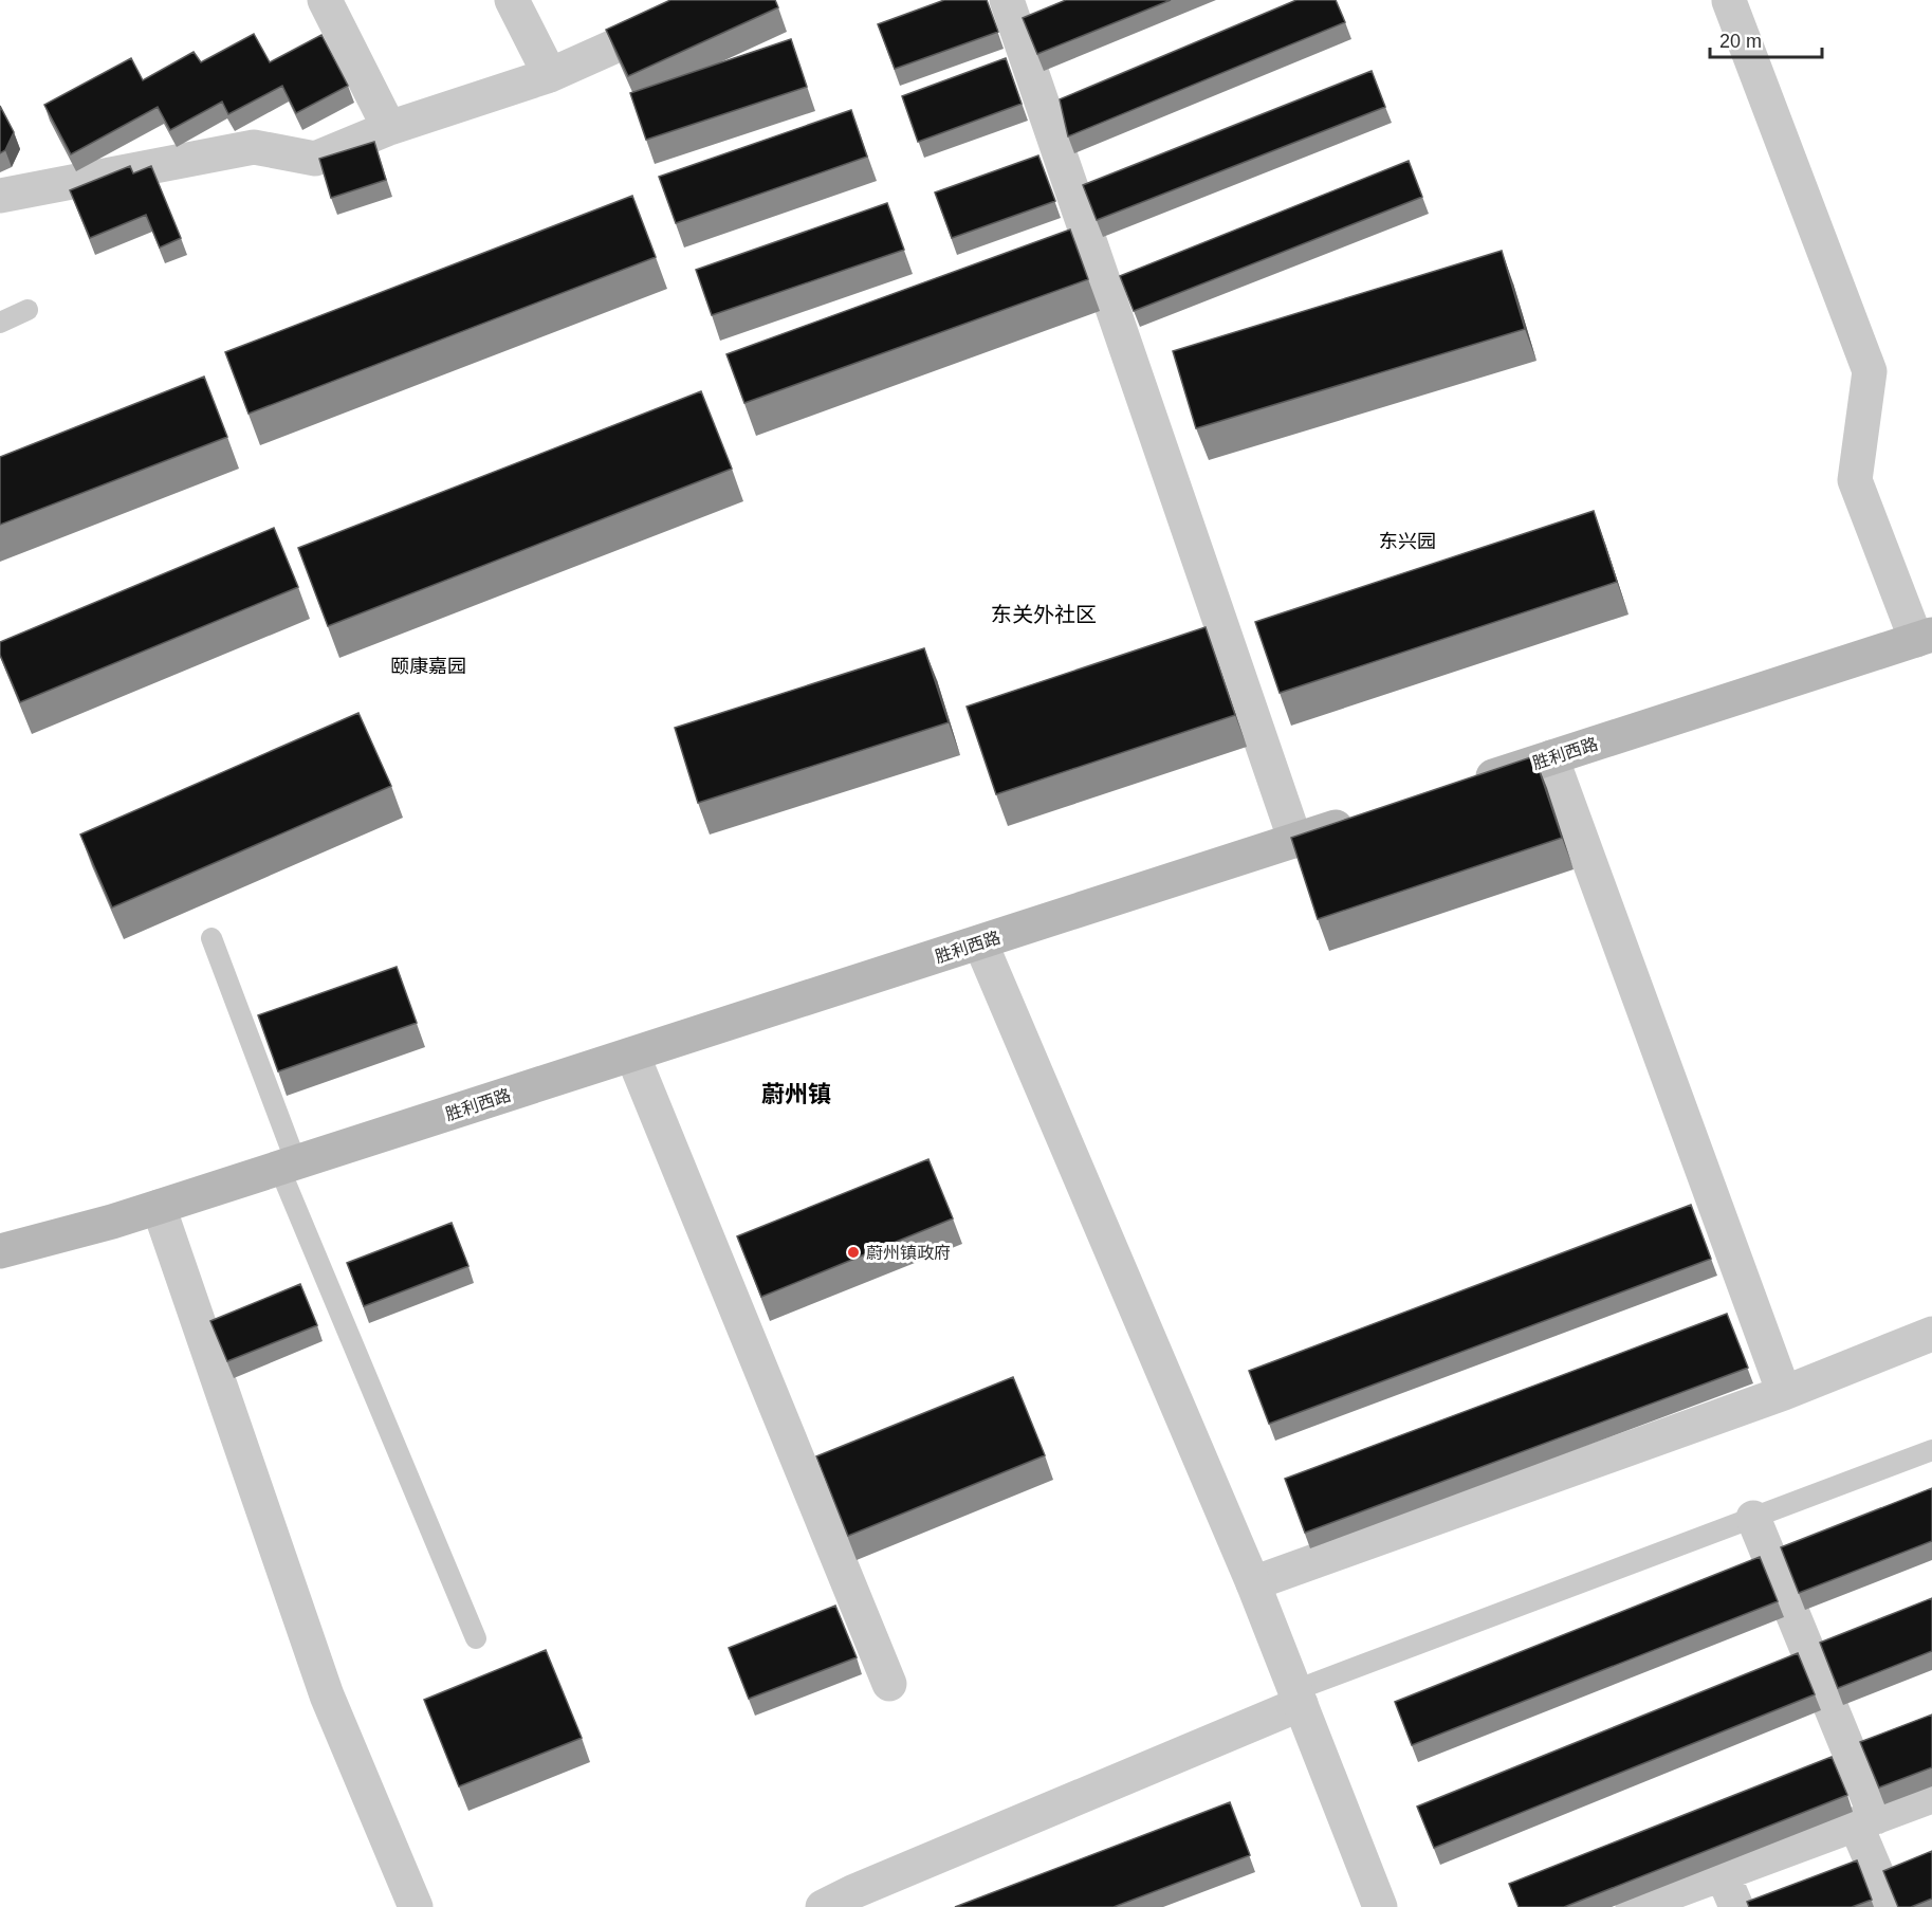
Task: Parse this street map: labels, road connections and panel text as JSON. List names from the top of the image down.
{
  "streets": {
    "main road": ["胜利西路"]
  },
  "districts": [
    "东兴园",
    "东关外社区",
    "颐康嘉园",
    "蔚州镇"
  ],
  "places": ["蔚州镇政府"],
  "scale_bar": "20 m"
}
